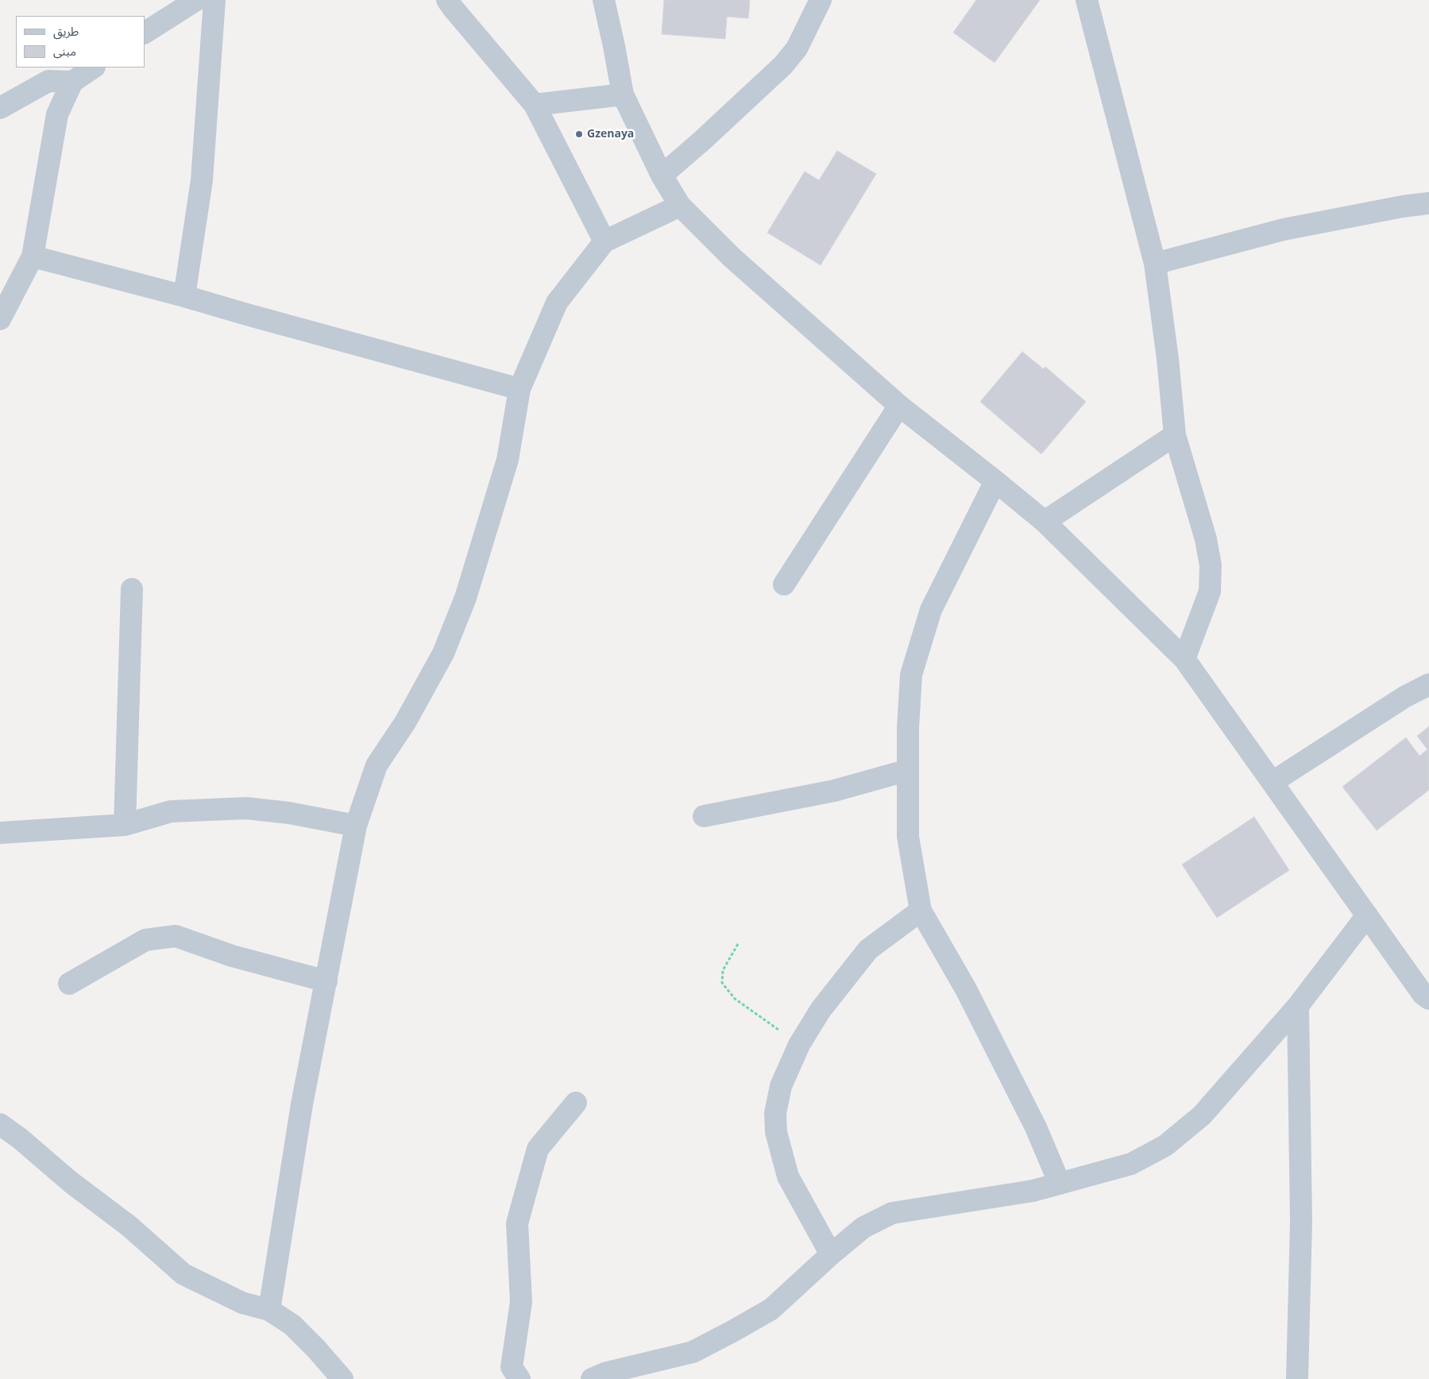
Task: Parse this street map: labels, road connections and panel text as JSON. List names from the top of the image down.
{
  "places": ["Gzenaya"],
  "legend": ["طريق", "مبنى"]
}
